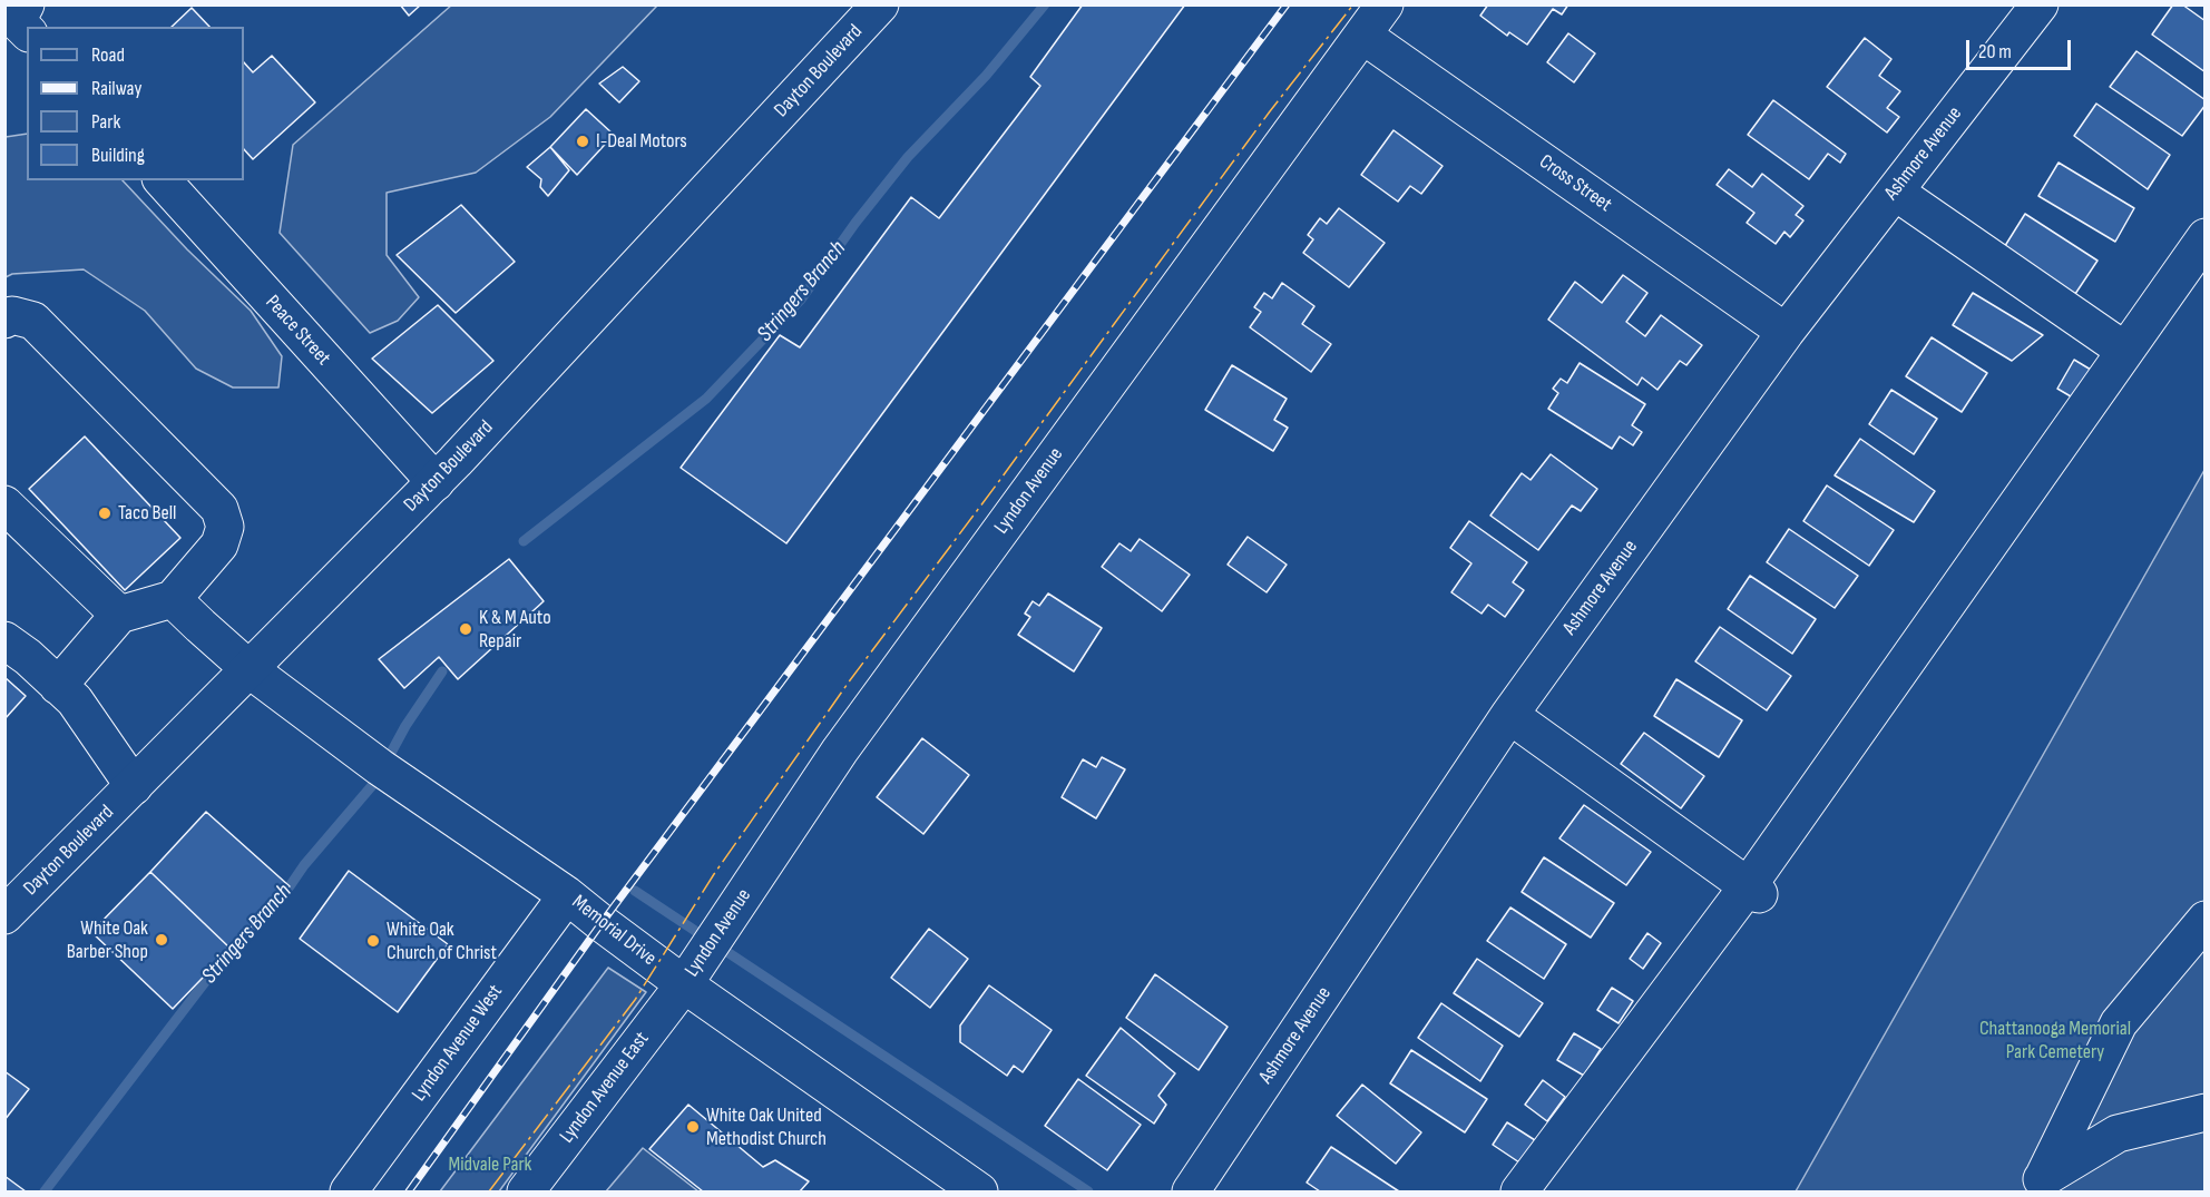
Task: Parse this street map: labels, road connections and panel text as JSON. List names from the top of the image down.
{
  "streets": {
    "street": [
      "Dayton Boulevard",
      "Ashmore Avenue",
      "Cross Street",
      "Peace Street",
      "Lyndon Avenue",
      "Memorial Drive",
      "Lyndon Avenue West",
      "Lyndon Avenue East"
    ]
  },
  "crossings": [
    ["Dayton Boulevard", "Peace Street"],
    ["Dayton Boulevard", "Memorial Drive"],
    ["Ashmore Avenue", "Cross Street"],
    ["Cross Street", "Lyndon Avenue"],
    ["Lyndon Avenue", "Memorial Drive"],
    ["Lyndon Avenue", "Lyndon Avenue East"],
    ["Memorial Drive", "Lyndon Avenue West"],
    ["Memorial Drive", "Lyndon Avenue East"]
  ],
  "water": ["Stringers Branch"],
  "parks": ["Chattanooga Memorial Park Cemetery", "Midvale Park"],
  "places": [
    "I-Deal Motors",
    "Taco Bell",
    "K & M Auto Repair",
    "White Oak Barber Shop",
    "White Oak Church of Christ",
    "White Oak United Methodist Church"
  ],
  "legend": [
    "Road",
    "Railway",
    "Park",
    "Building"
  ],
  "scale_bar": "20 m"
}
